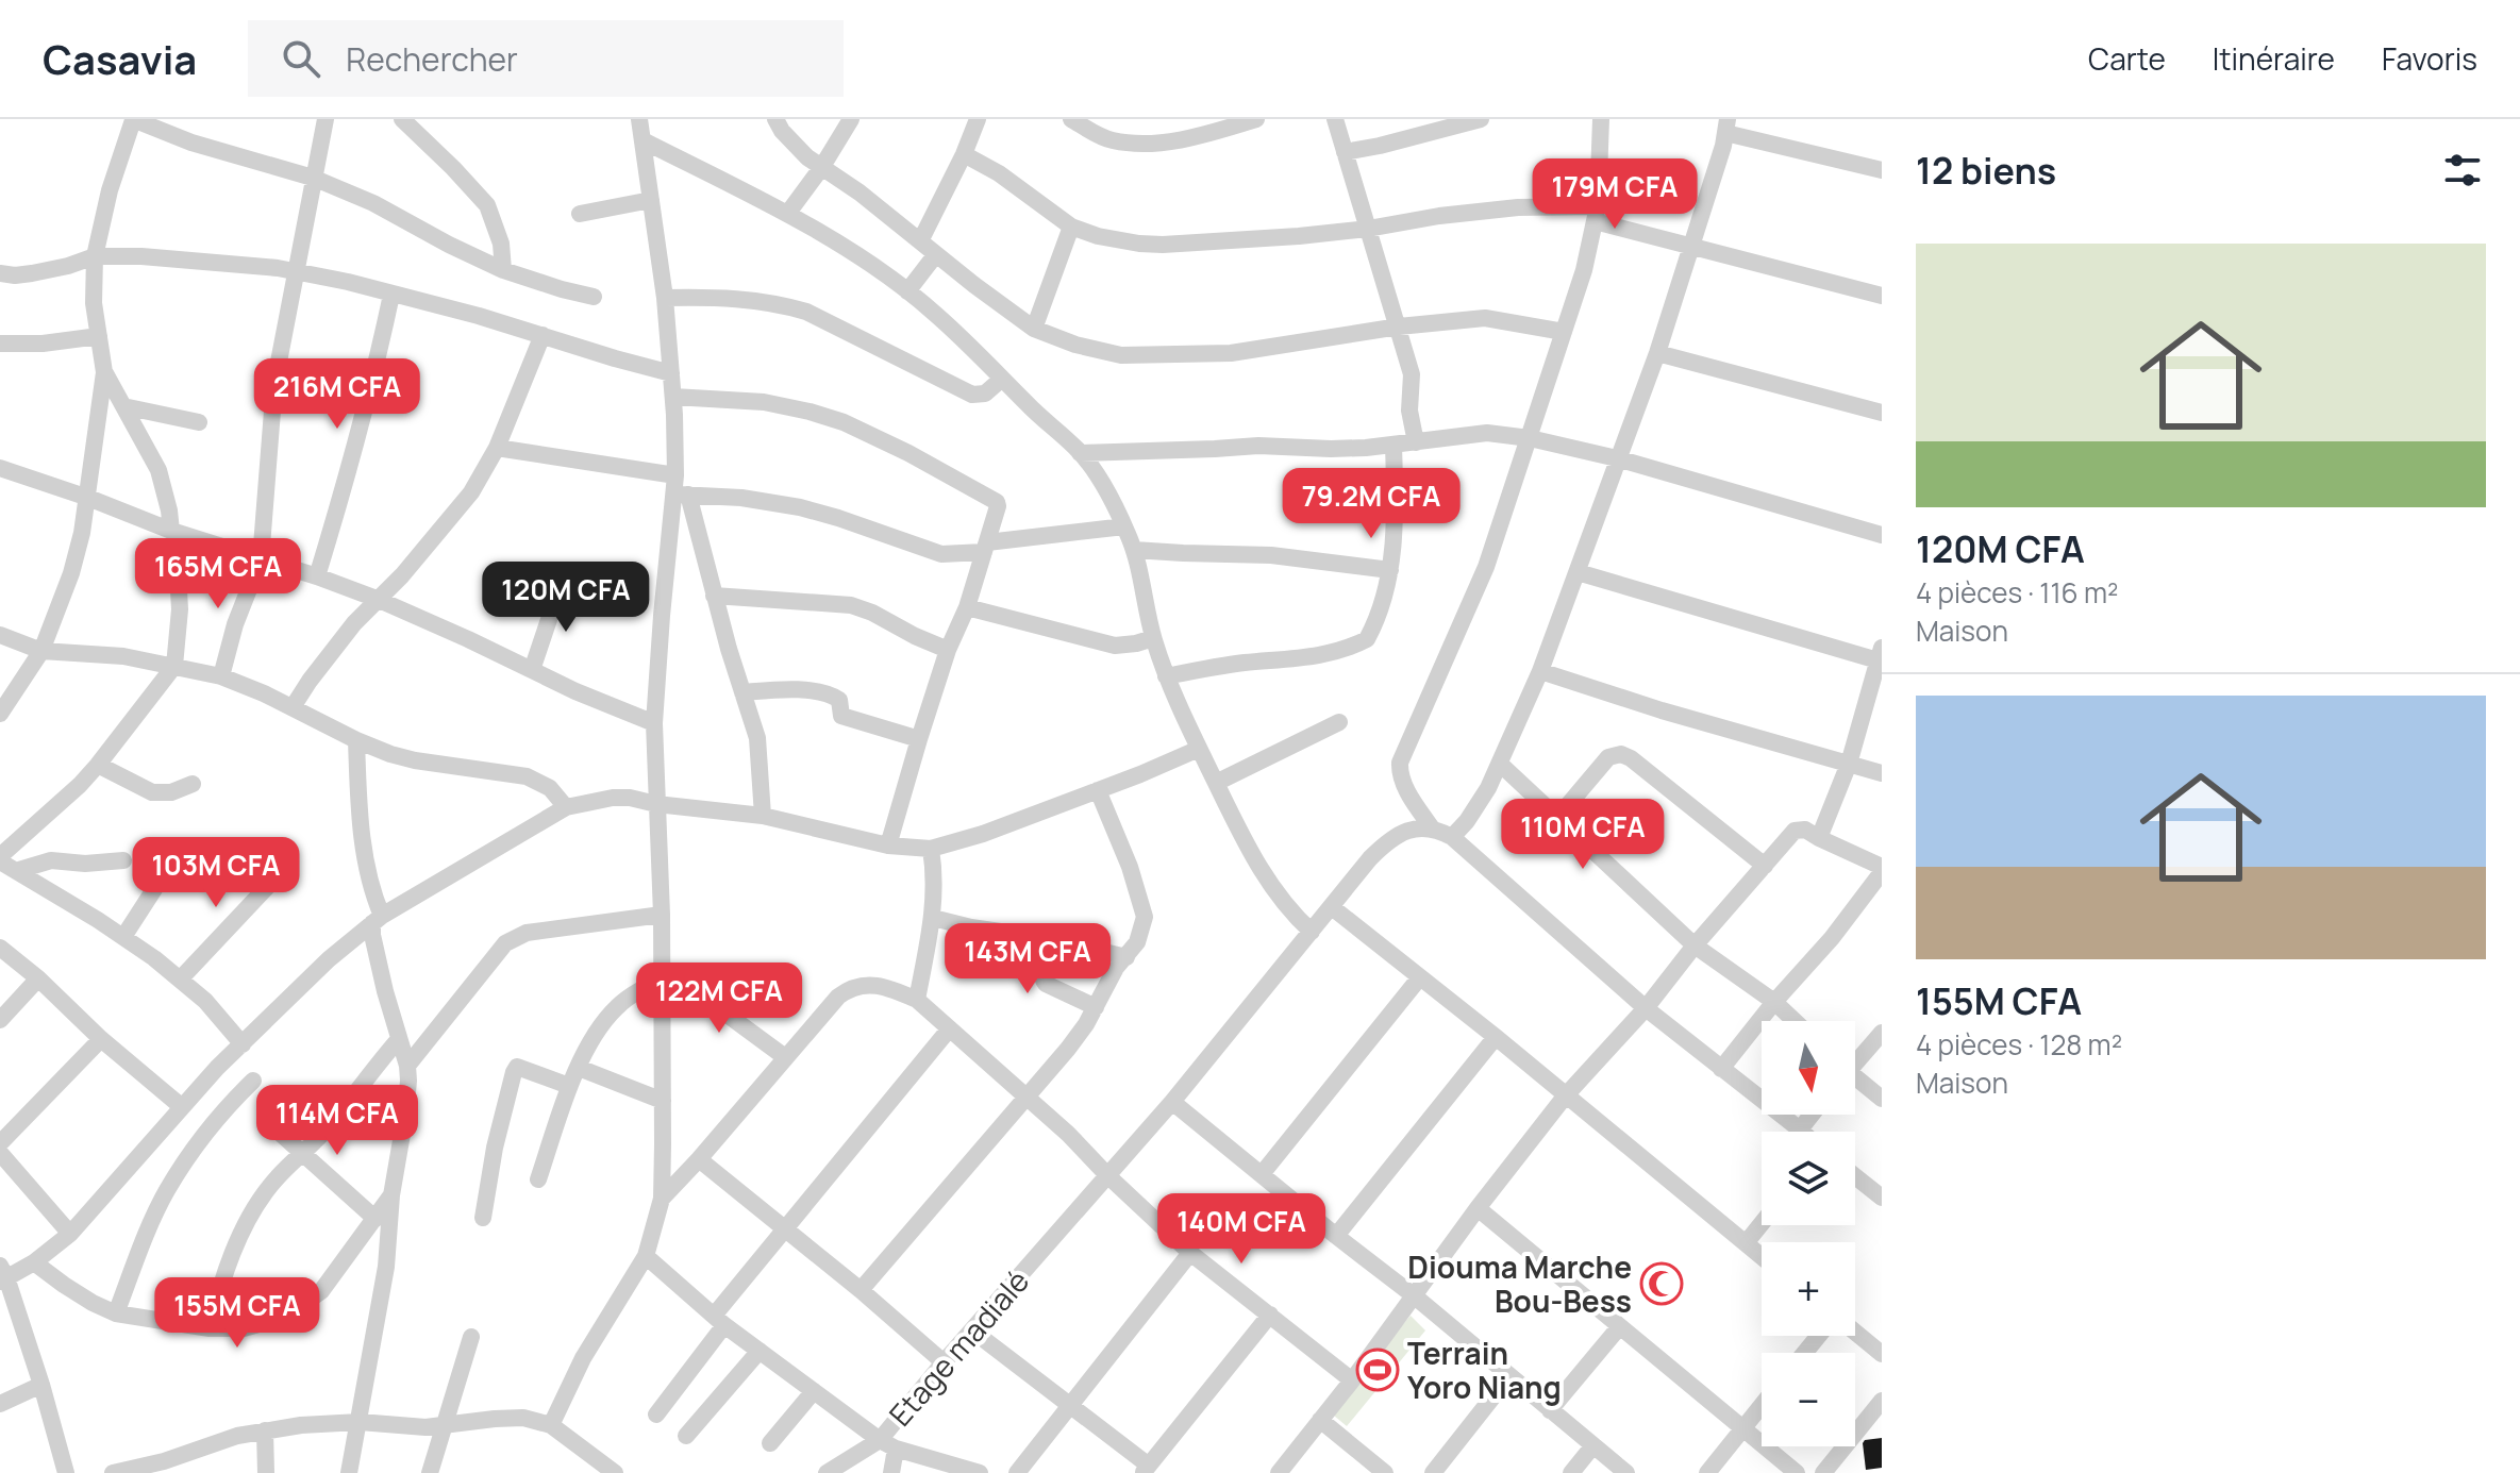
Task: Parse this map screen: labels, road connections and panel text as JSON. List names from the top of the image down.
{
  "streets": {
    "street": ["Etage madialé"]
  },
  "places": {
    "mosque": ["Diouma Marche Bou-Bess"],
    "sports": ["Terrain Yoro Niang"]
  },
  "north": "bottom",
  "page": {
    "header": "Casavia",
    "search": "Rechercher",
    "nav": ["Carte", "Itinéraire", "Favoris"],
    "heading": "12 biens",
    "price": [
      "179M CFA",
      "216M CFA",
      "79.2M CFA",
      "165M CFA",
      "120M CFA",
      "110M CFA",
      "103M CFA",
      "143M CFA",
      "122M CFA",
      "114M CFA",
      "140M CFA",
      "155M CFA"
    ],
    "list": [
      {
        "name": "120M CFA",
        "note": "4 pièces · 116 m² · Maison"
      },
      {
        "name": "155M CFA",
        "note": "4 pièces · 128 m² · Maison"
      }
    ],
    "map_buttons": ["+", "−"]
  }
}
